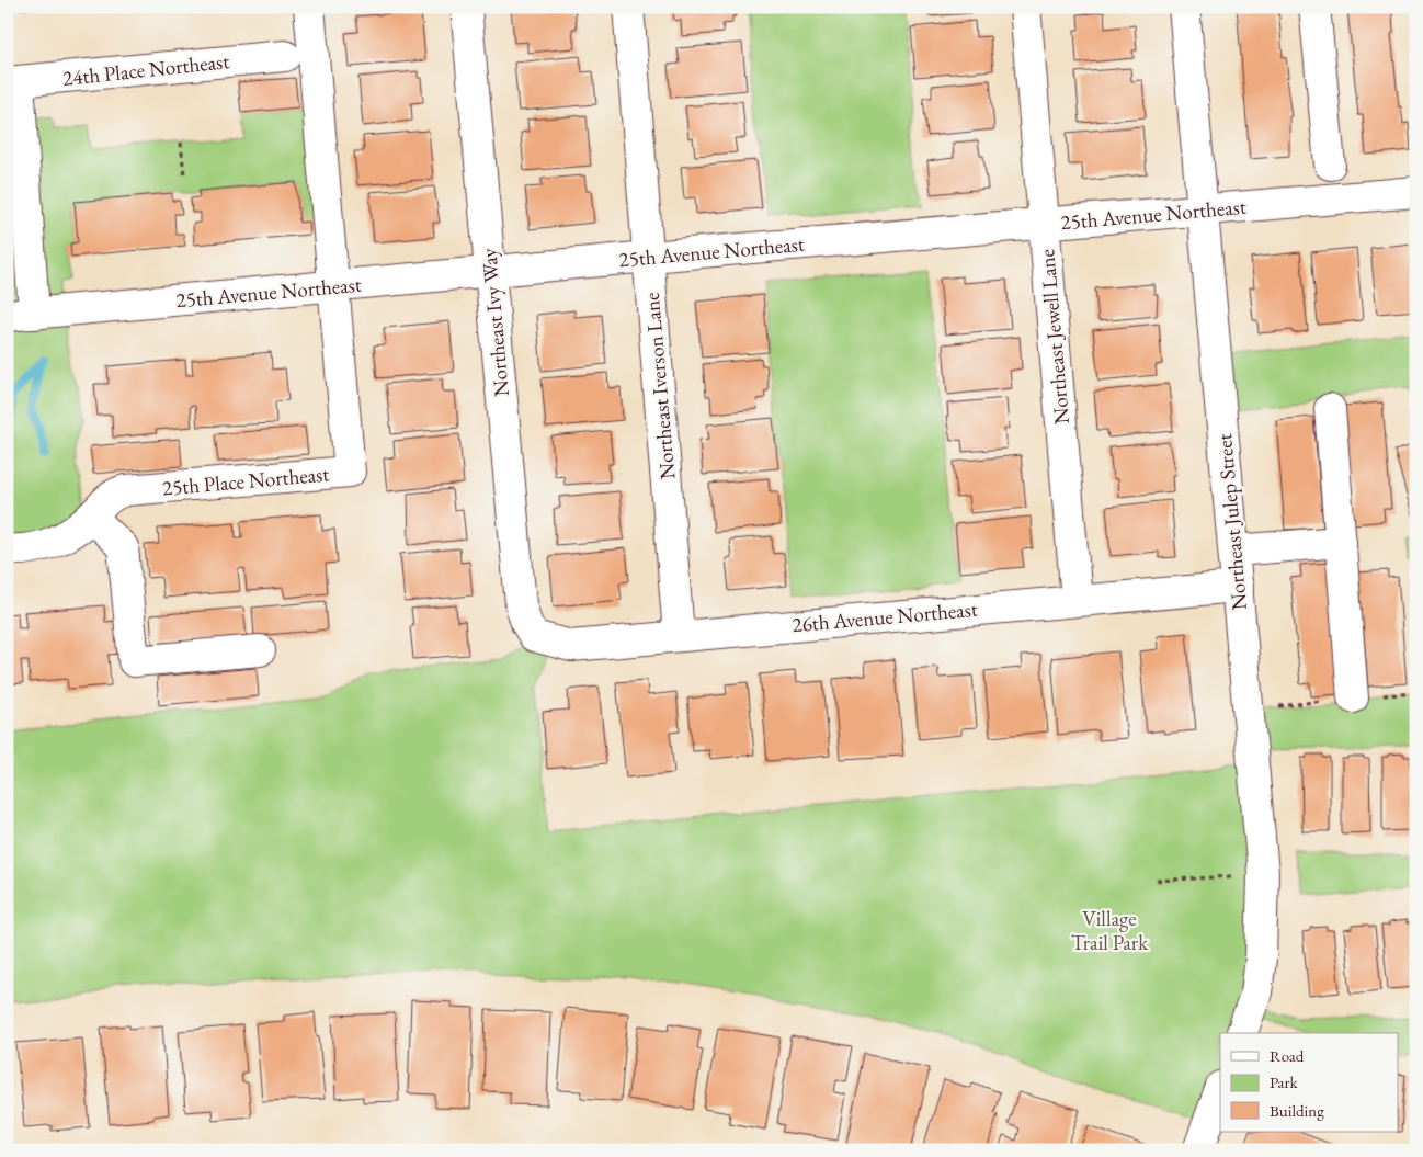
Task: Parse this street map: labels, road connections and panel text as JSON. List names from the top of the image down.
{
  "streets": {
    "street": [
      "24th Place Northeast",
      "25th Avenue Northeast",
      "Northeast Ivy Way",
      "Northeast Jewell Lane",
      "Northeast Iverson Lane",
      "25th Place Northeast",
      "Northeast Julep Street",
      "26th Avenue Northeast"
    ]
  },
  "crossings": [
    ["25th Avenue Northeast", "Northeast Ivy Way"],
    ["25th Avenue Northeast", "Northeast Jewell Lane"],
    ["25th Avenue Northeast", "Northeast Iverson Lane"],
    ["25th Avenue Northeast", "25th Place Northeast"],
    ["25th Avenue Northeast", "Northeast Julep Street"],
    ["Northeast Ivy Way", "26th Avenue Northeast"],
    ["Northeast Jewell Lane", "26th Avenue Northeast"],
    ["Northeast Iverson Lane", "26th Avenue Northeast"],
    ["Northeast Julep Street", "26th Avenue Northeast"]
  ],
  "parks": ["Village Trail Park"],
  "legend": ["Road", "Park", "Building"]
}
